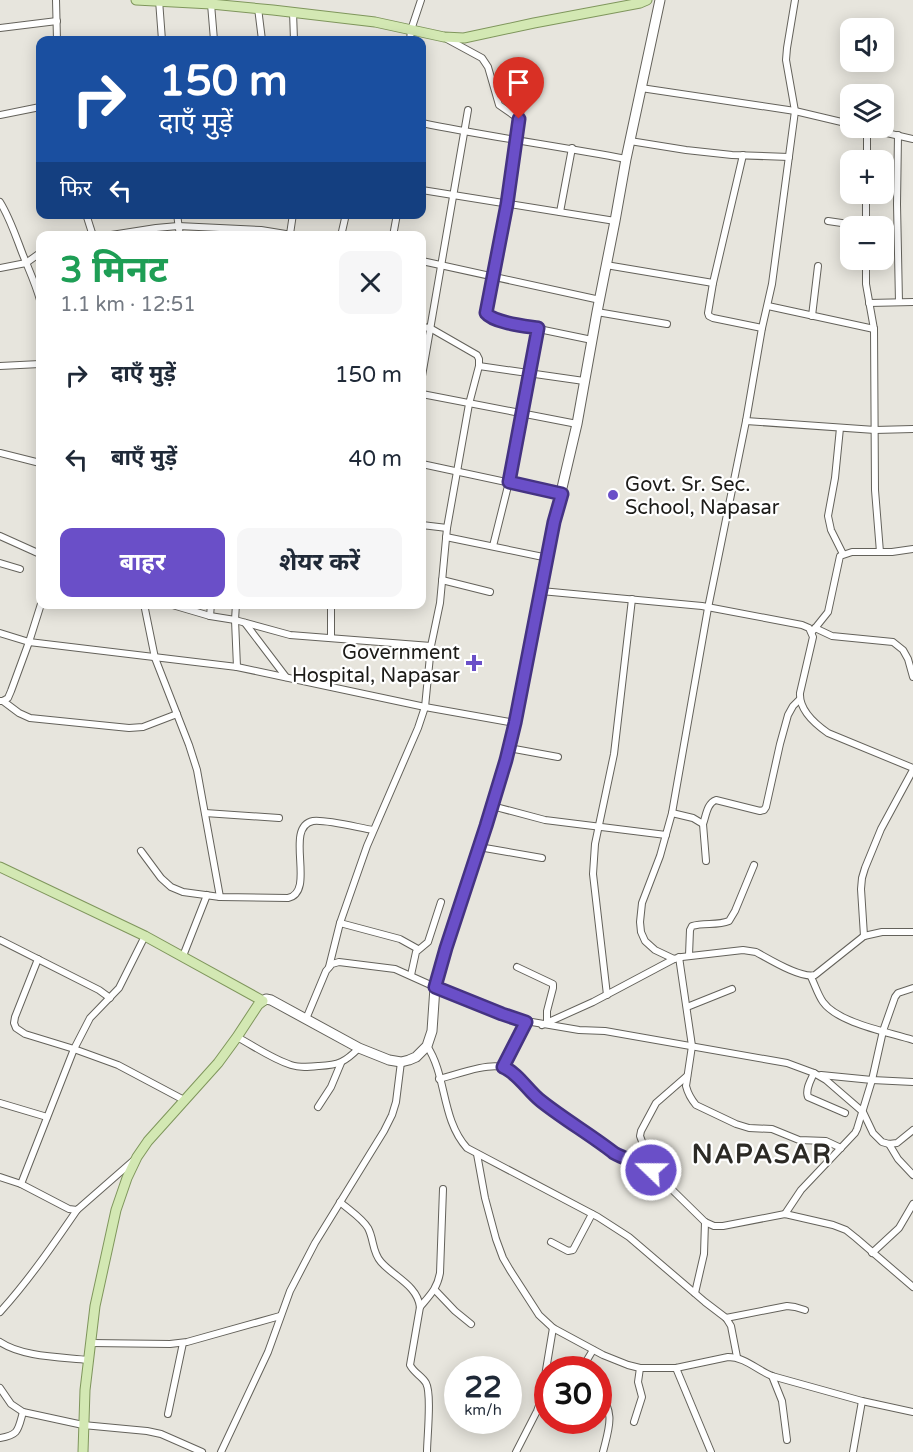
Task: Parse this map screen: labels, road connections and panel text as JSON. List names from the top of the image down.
{
  "districts": ["NAPASAR"],
  "places": {
    "other": ["Govt. Sr. Sec. School, Napasar"],
    "health": ["Government Hospital, Napasar"]
  },
  "page": {
    "map_buttons": ["+", "−"],
    "turn": ["150 m", "दाएँ मुड़ें"],
    "then": "फिर",
    "heading": ["3 मिनट", "1.1 km · 12:51"],
    "list": [
      {
        "name": "दाएँ मुड़ें",
        "value": "150 m"
      },
      {
        "name": "बाएँ मुड़ें",
        "value": "40 m"
      }
    ],
    "buttons": ["बाहर", "शेयर करें"],
    "speed": "22 km/h",
    "limit": "30"
  }
}
